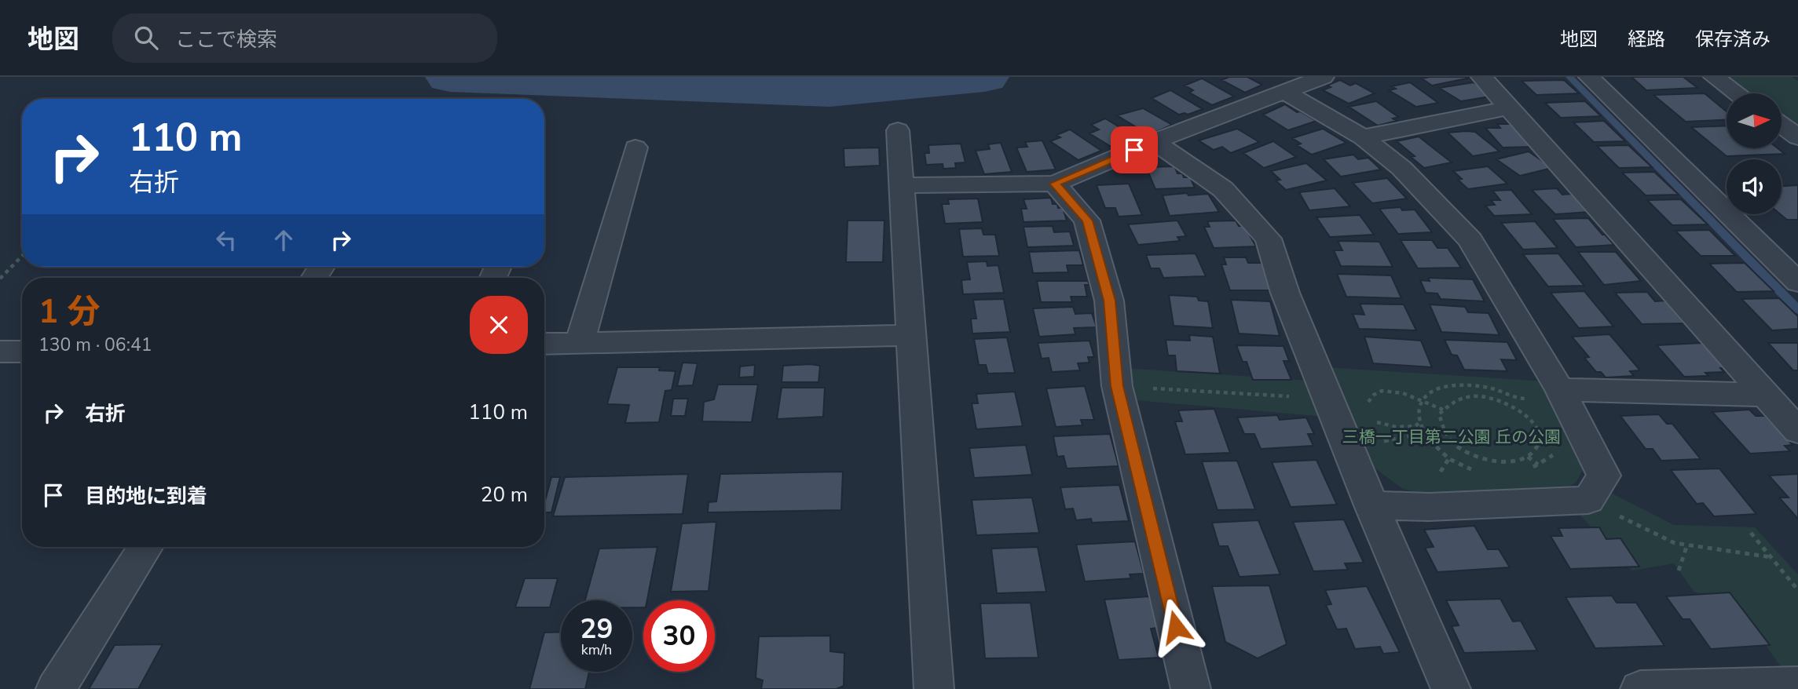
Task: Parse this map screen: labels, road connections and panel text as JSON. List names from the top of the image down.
{
  "parks": ["三橋一丁目第二公園 丘の公園"],
  "north": "right",
  "page": {
    "header": "地図",
    "search": "ここで検索",
    "nav": ["地図", "経路", "保存済み"],
    "turn": ["110 m", "右折"],
    "heading": ["1 分", "130 m · 06:41"],
    "list": [
      {
        "name": "右折",
        "value": "110 m"
      },
      {
        "name": "目的地に到着",
        "value": "20 m"
      }
    ],
    "speed": "29 km/h",
    "limit": "30"
  }
}
